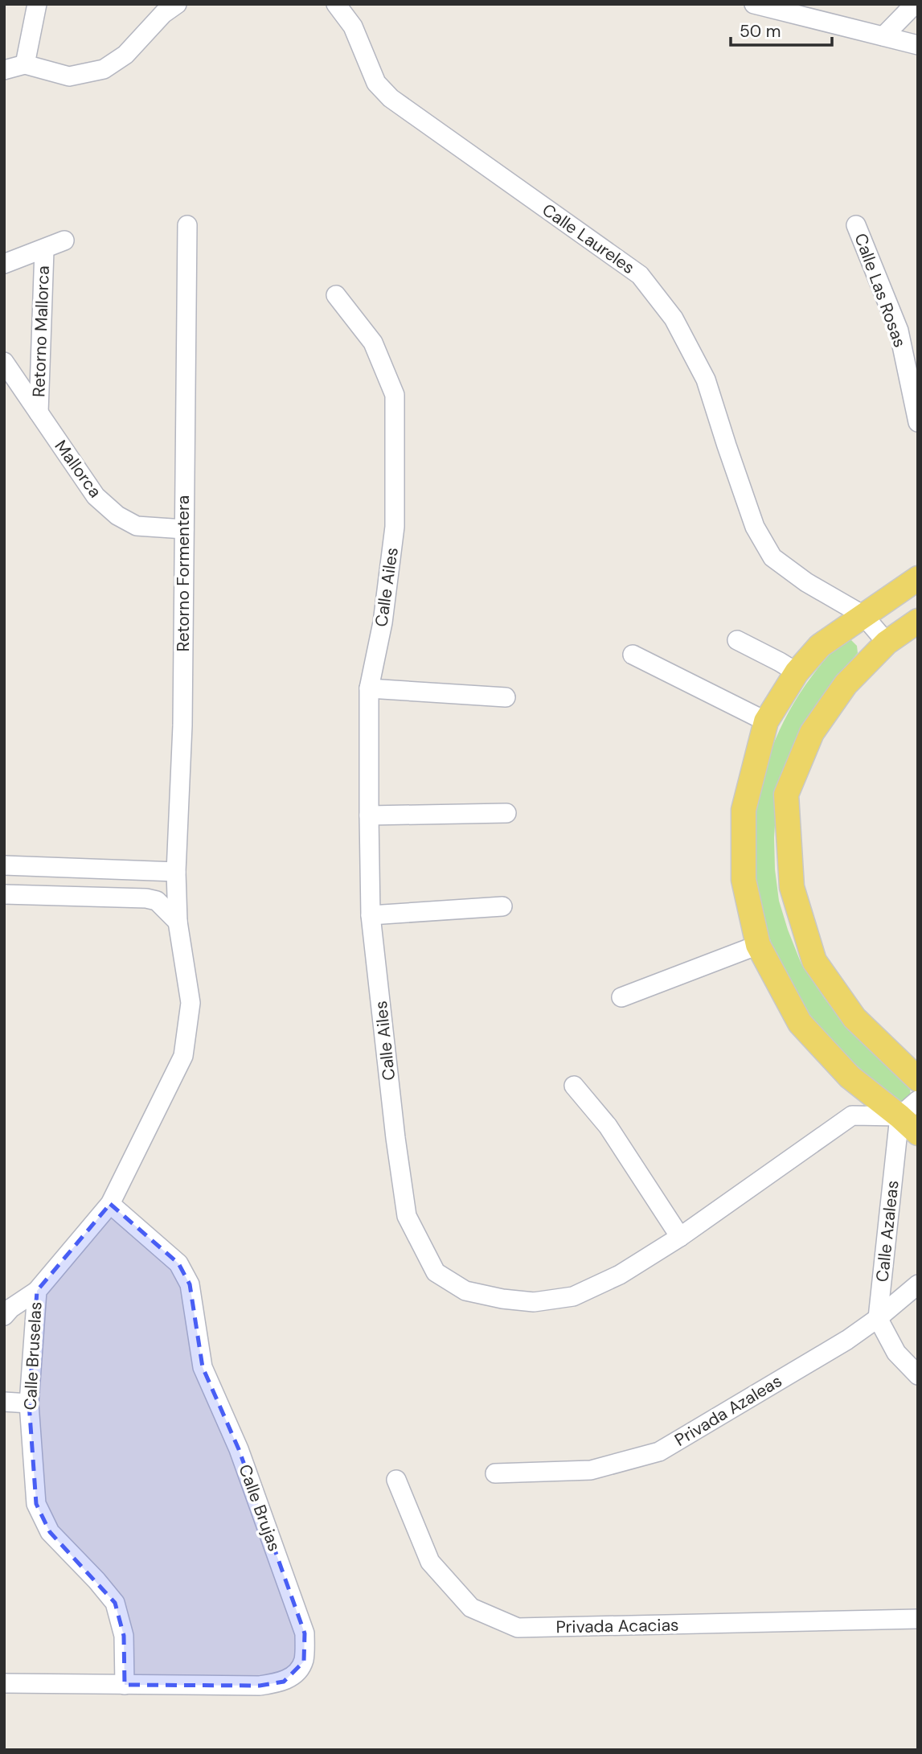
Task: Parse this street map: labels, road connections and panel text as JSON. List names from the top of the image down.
{
  "streets": {
    "street": [
      "Calle Laureles",
      "Calle Las Rosas",
      "Retorno Mallorca",
      "Mallorca",
      "Retorno Formentera",
      "Calle Ailes",
      "Calle Azaleas",
      "Calle Bruselas",
      "Privada Azaleas",
      "Calle Brujas",
      "Privada Acacias"
    ]
  },
  "crossings": [
    ["Retorno Mallorca", "Mallorca"],
    ["Mallorca", "Retorno Formentera"],
    ["Retorno Formentera", "Calle Bruselas"],
    ["Calle Ailes", "Calle Azaleas"],
    ["Calle Azaleas", "Privada Azaleas"],
    ["Calle Bruselas", "Calle Brujas"]
  ],
  "scale_bar": "50 m"
}
